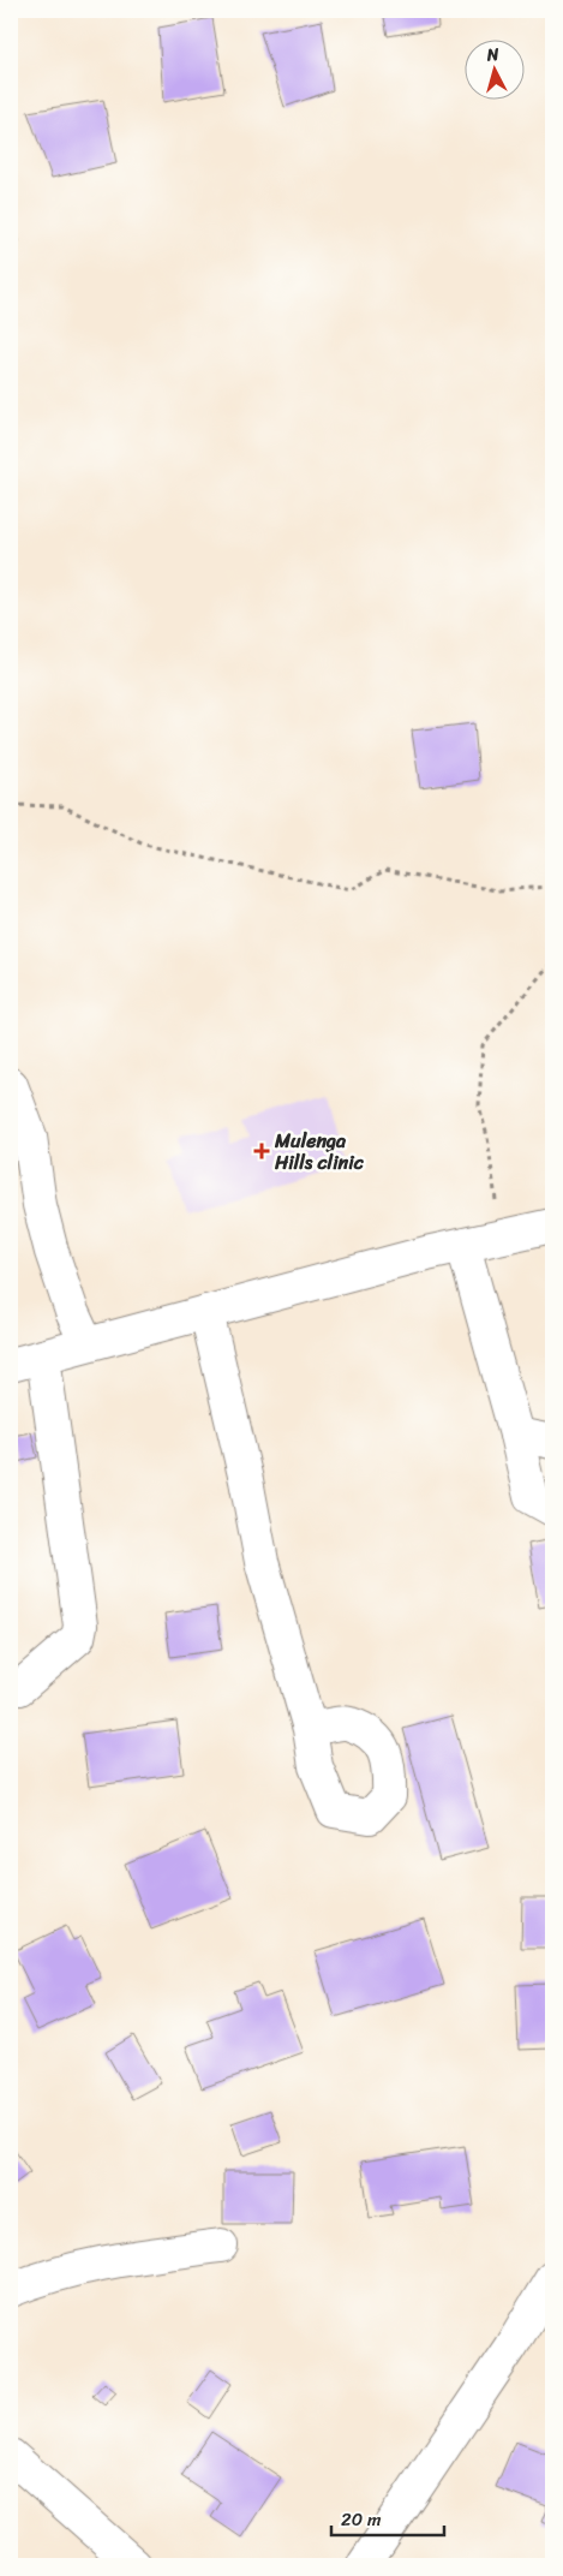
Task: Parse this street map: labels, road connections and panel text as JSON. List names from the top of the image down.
{
  "places": {
    "health": ["Mulenga Hills clinic"]
  },
  "scale_bar": "20 m",
  "north": "top"
}
